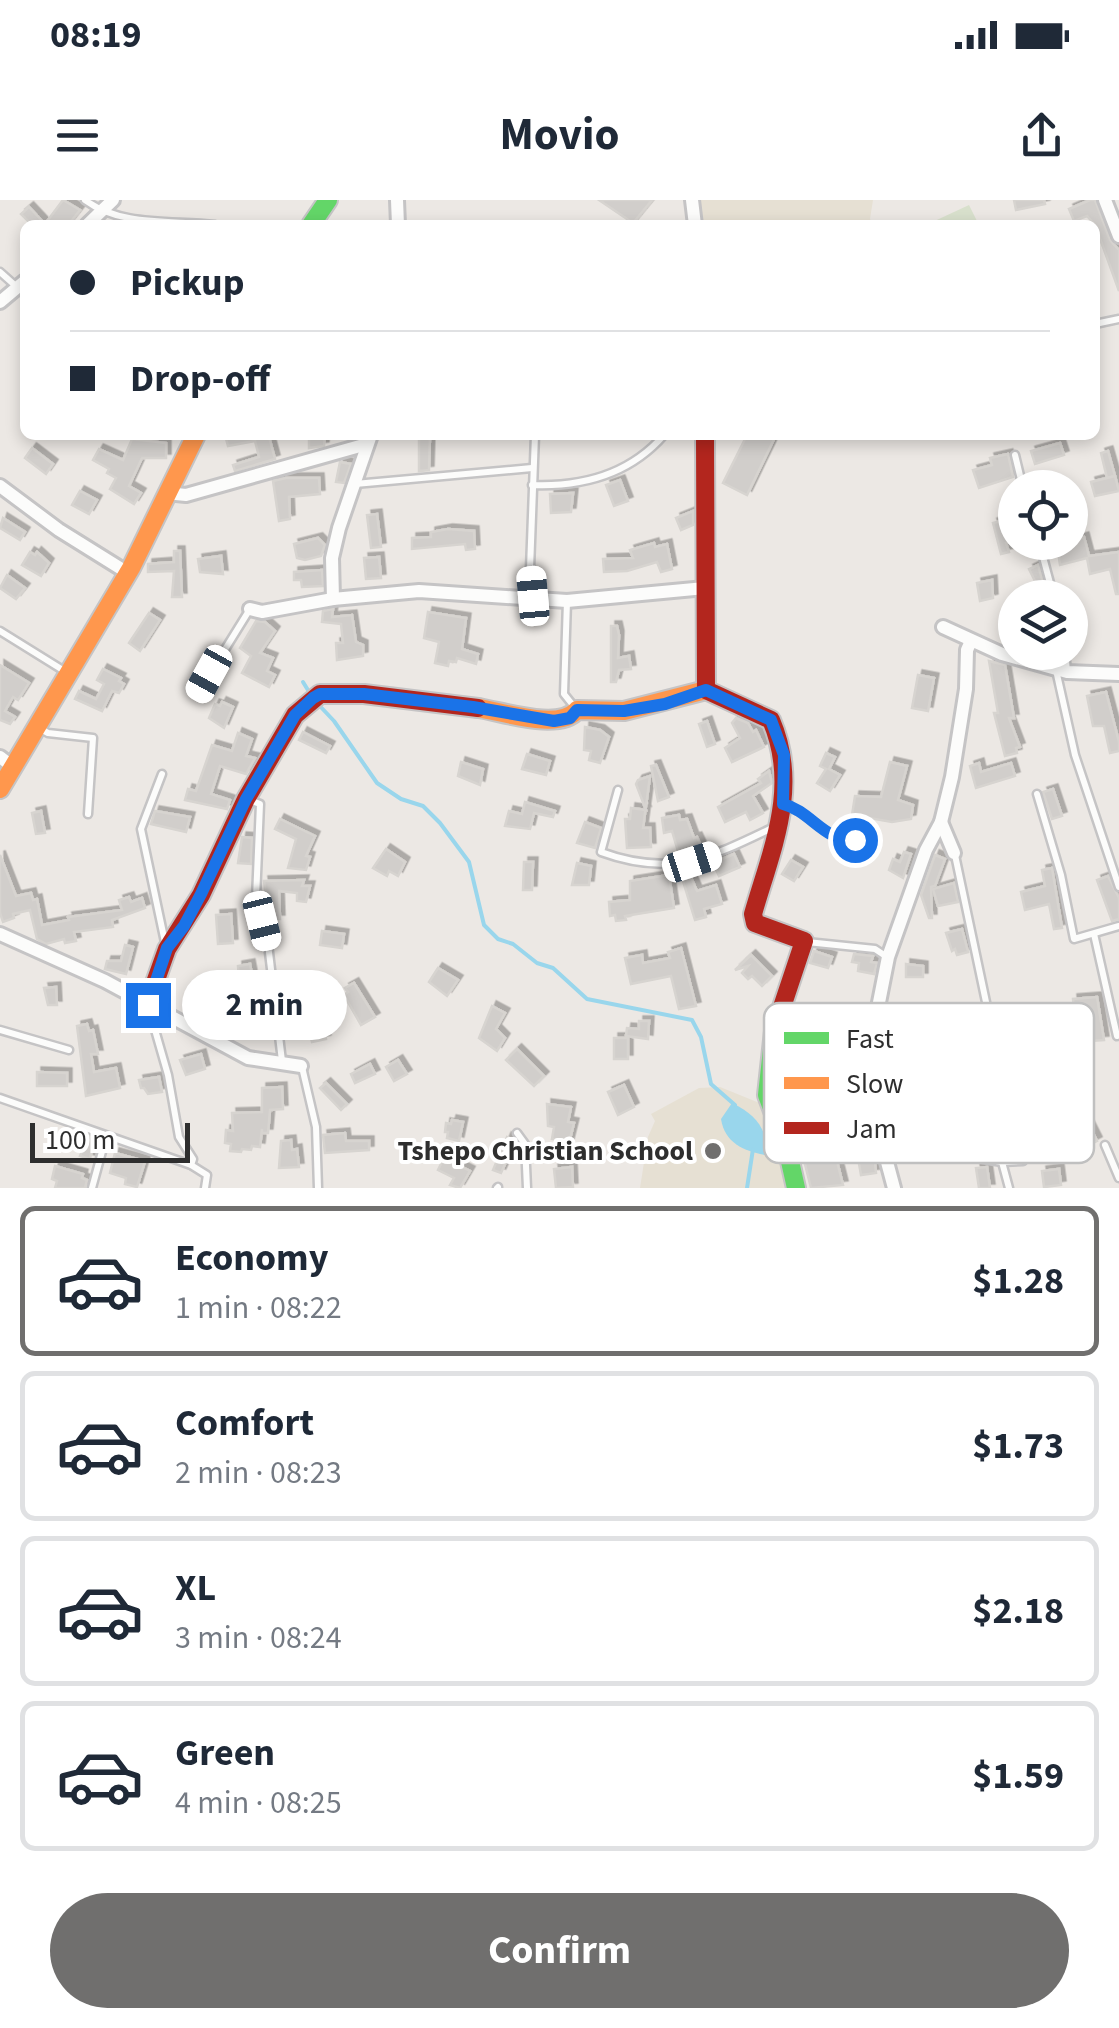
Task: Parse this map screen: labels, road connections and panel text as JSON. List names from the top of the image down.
{
  "places": ["Tshepo Christian School"],
  "legend": ["Fast", "Slow", "Jam"],
  "scale_bar": "100 m",
  "page": {
    "status": "08:19",
    "header": "Movio",
    "banner": ["Pickup", "Drop-off"],
    "bubble": "2 min",
    "scale": "100 m",
    "list": [
      {
        "name": "Economy",
        "note": "1 min · 08:22",
        "value": "$1.28"
      },
      {
        "name": "Comfort",
        "note": "2 min · 08:23",
        "value": "$1.73"
      },
      {
        "name": "XL",
        "note": "3 min · 08:24",
        "value": "$2.18"
      },
      {
        "name": "Green",
        "note": "4 min · 08:25",
        "value": "$1.59"
      }
    ],
    "buttons": "Confirm"
  }
}
